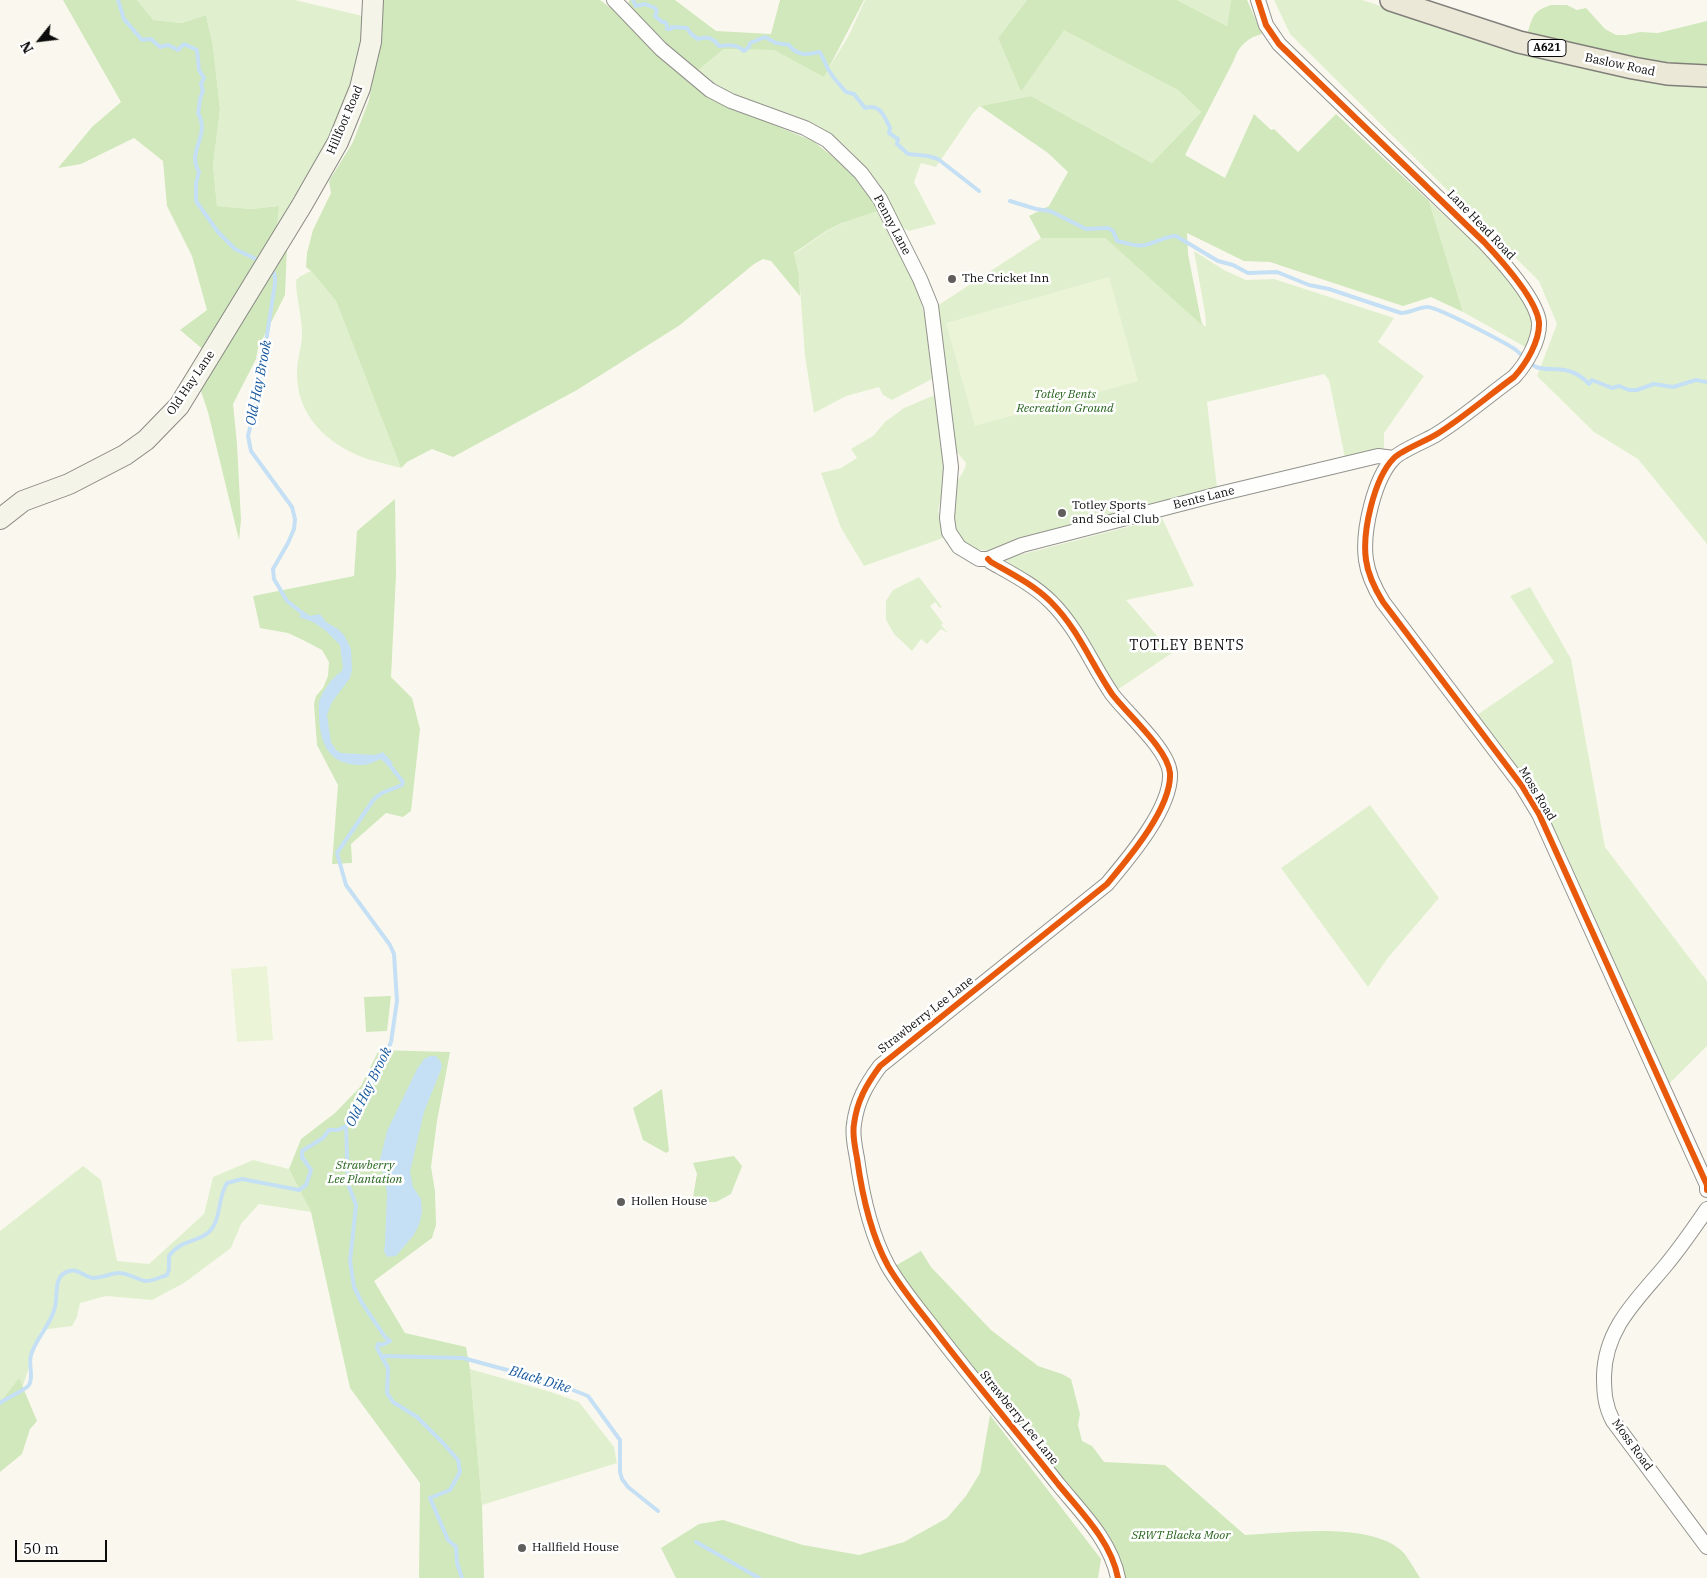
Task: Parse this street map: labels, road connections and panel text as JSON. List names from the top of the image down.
{
  "streets": {
    "main road": ["A621", "Baslow Road"],
    "street": [
      "Hillfoot Road",
      "Penny Lane",
      "Lane Head Road",
      "Old Hay Lane",
      "Bents Lane",
      "Moss Road",
      "Strawberry Lee Lane"
    ]
  },
  "crossings": [
    ["Hillfoot Road", "Old Hay Lane"],
    ["Penny Lane", "Bents Lane"],
    ["Penny Lane", "Strawberry Lee Lane"],
    ["Lane Head Road", "Bents Lane"],
    ["Lane Head Road", "Moss Road"],
    ["Bents Lane", "Moss Road"],
    ["Bents Lane", "Strawberry Lee Lane"]
  ],
  "districts": ["TOTLEY BENTS"],
  "water": ["Old Hay Brook", "Black Dike"],
  "parks": ["Totley Bents Recreation Ground", "Strawberry Lee Plantation", "SRWT Blacka Moor"],
  "places": [
    "The Cricket Inn",
    "Totley Sports and Social Club",
    "Hollen House",
    "Hallfield House"
  ],
  "scale_bar": "50 m",
  "north": "bottom left"
}
